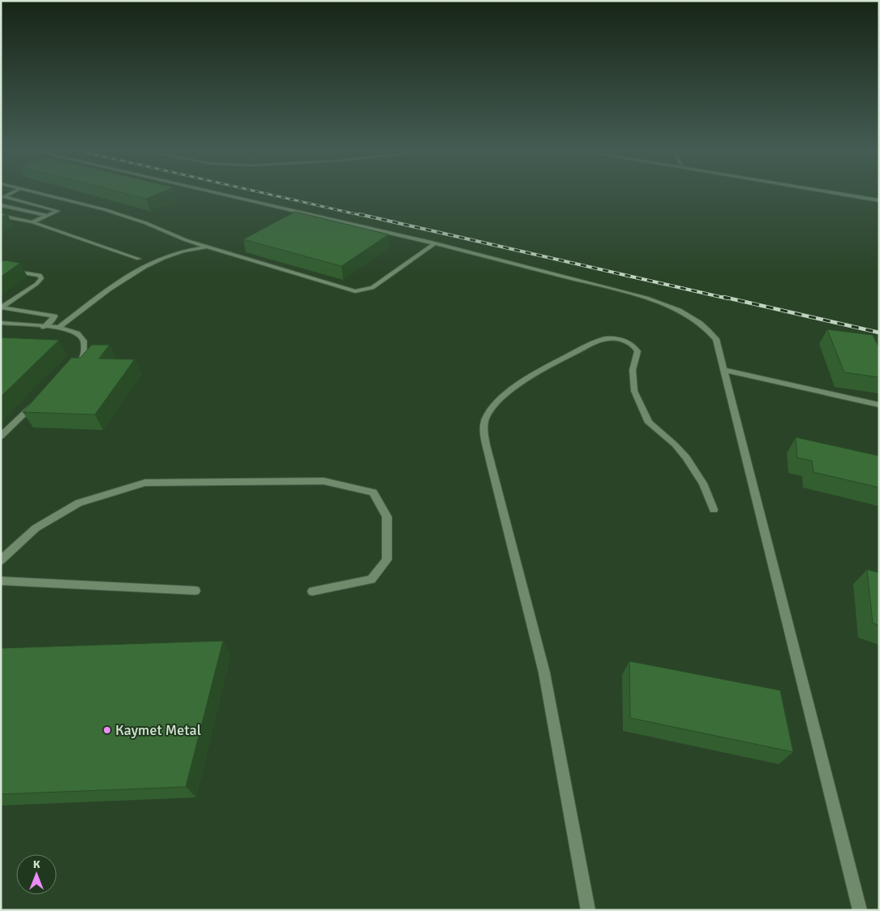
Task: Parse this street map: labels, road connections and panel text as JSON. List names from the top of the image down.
{
  "places": ["Kaymet Metal"],
  "north": "top"
}
